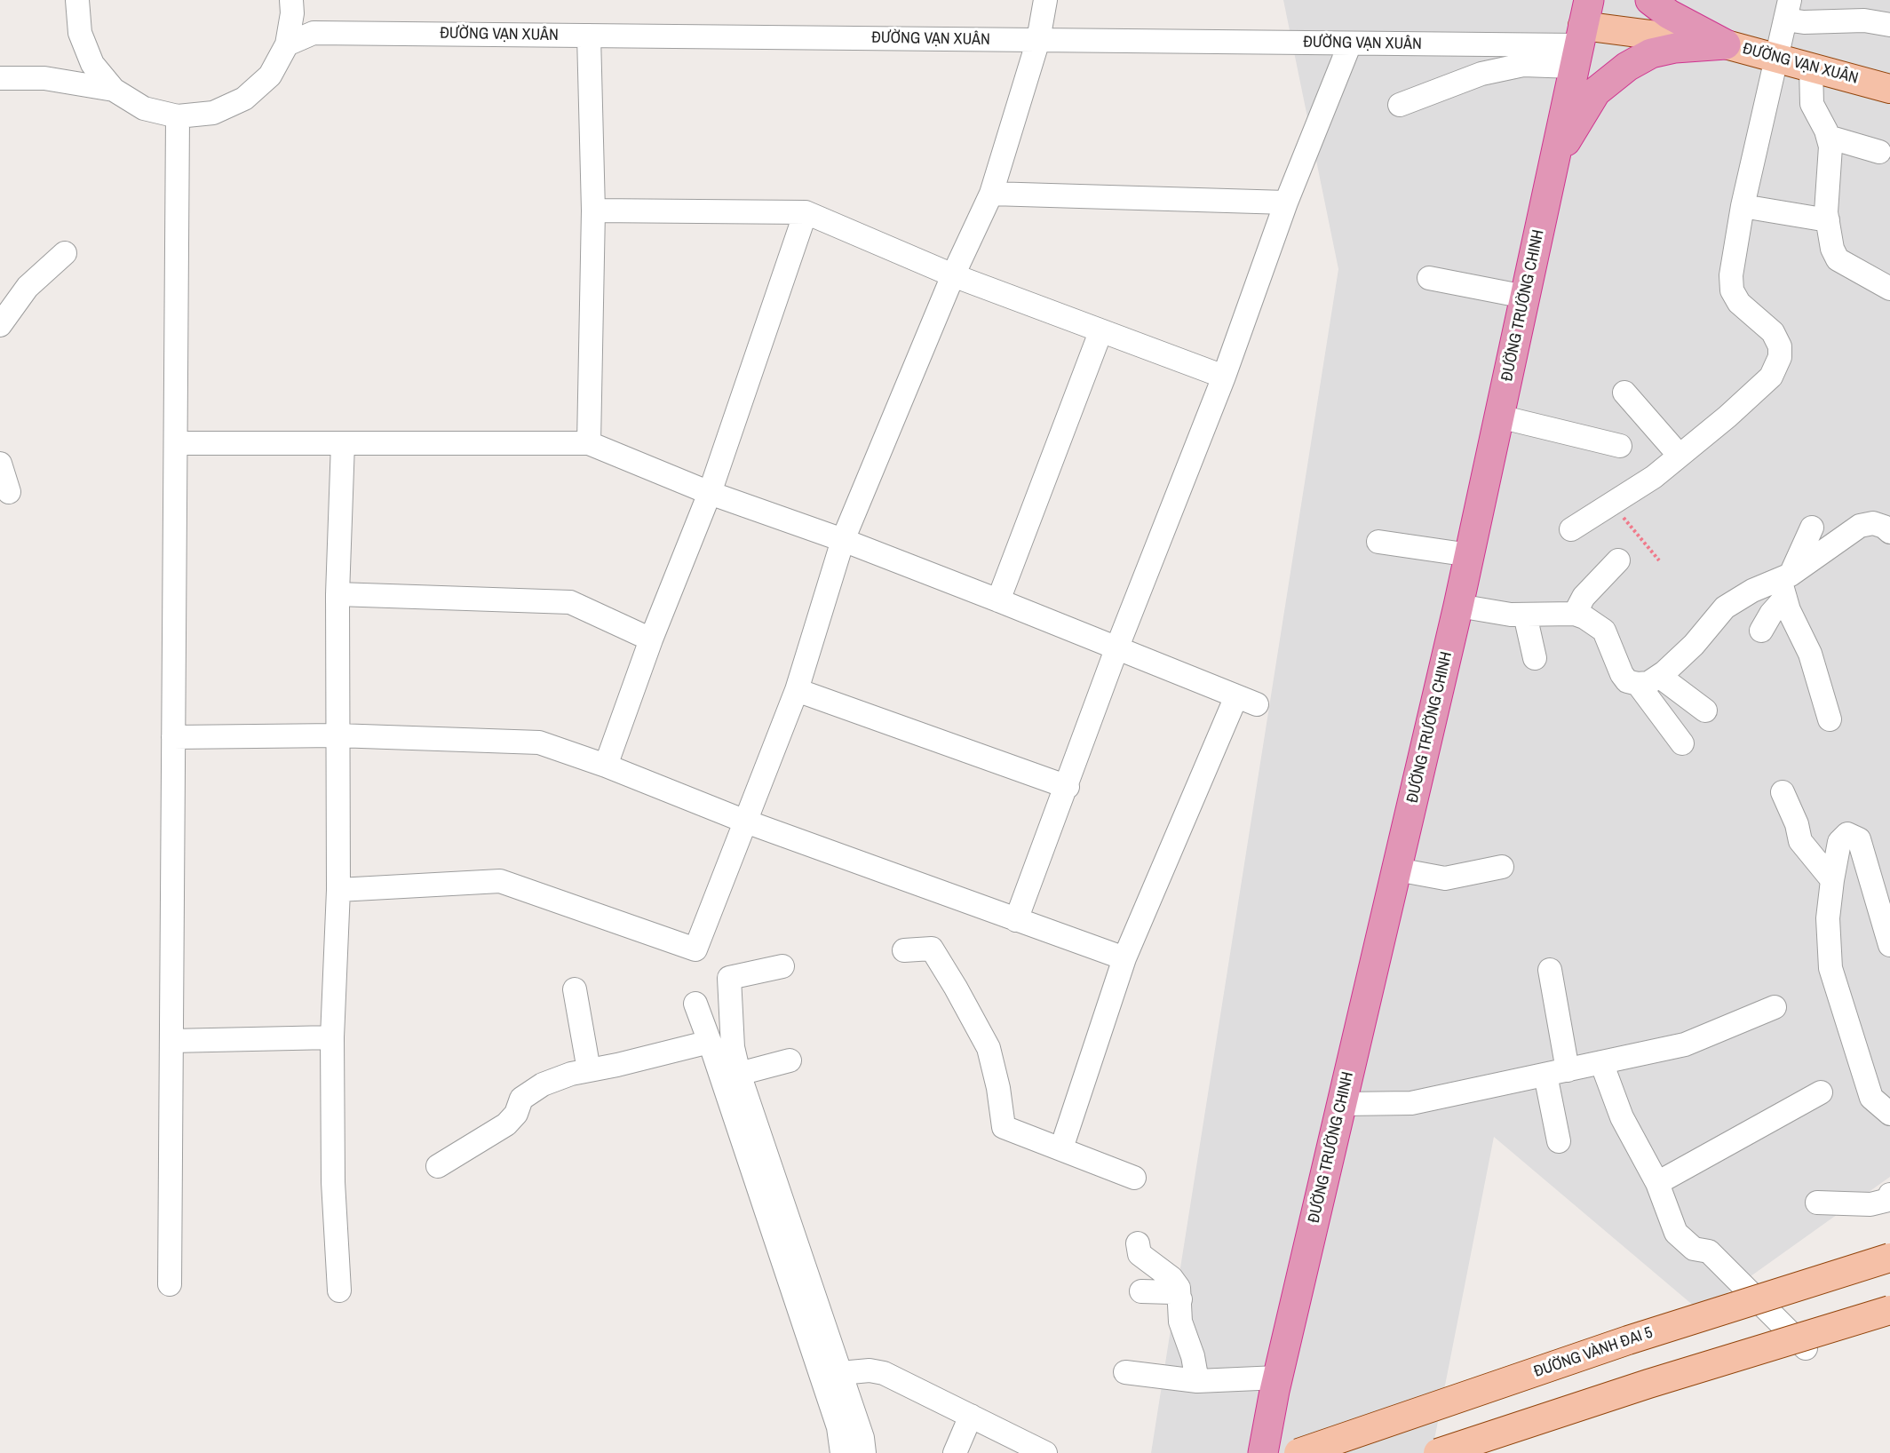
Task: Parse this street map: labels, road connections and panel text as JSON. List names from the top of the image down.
{
  "streets": {
    "highway": ["ĐƯỜNG TRƯỜNG CHINH"],
    "main road": ["ĐƯỜNG VẠN XUÂN", "ĐƯỜNG VÀNH ĐAI 5"]
  },
  "crossings": [
    ["ĐƯỜNG VẠN XUÂN", "ĐƯỜNG TRƯỜNG CHINH"]
  ]
}
